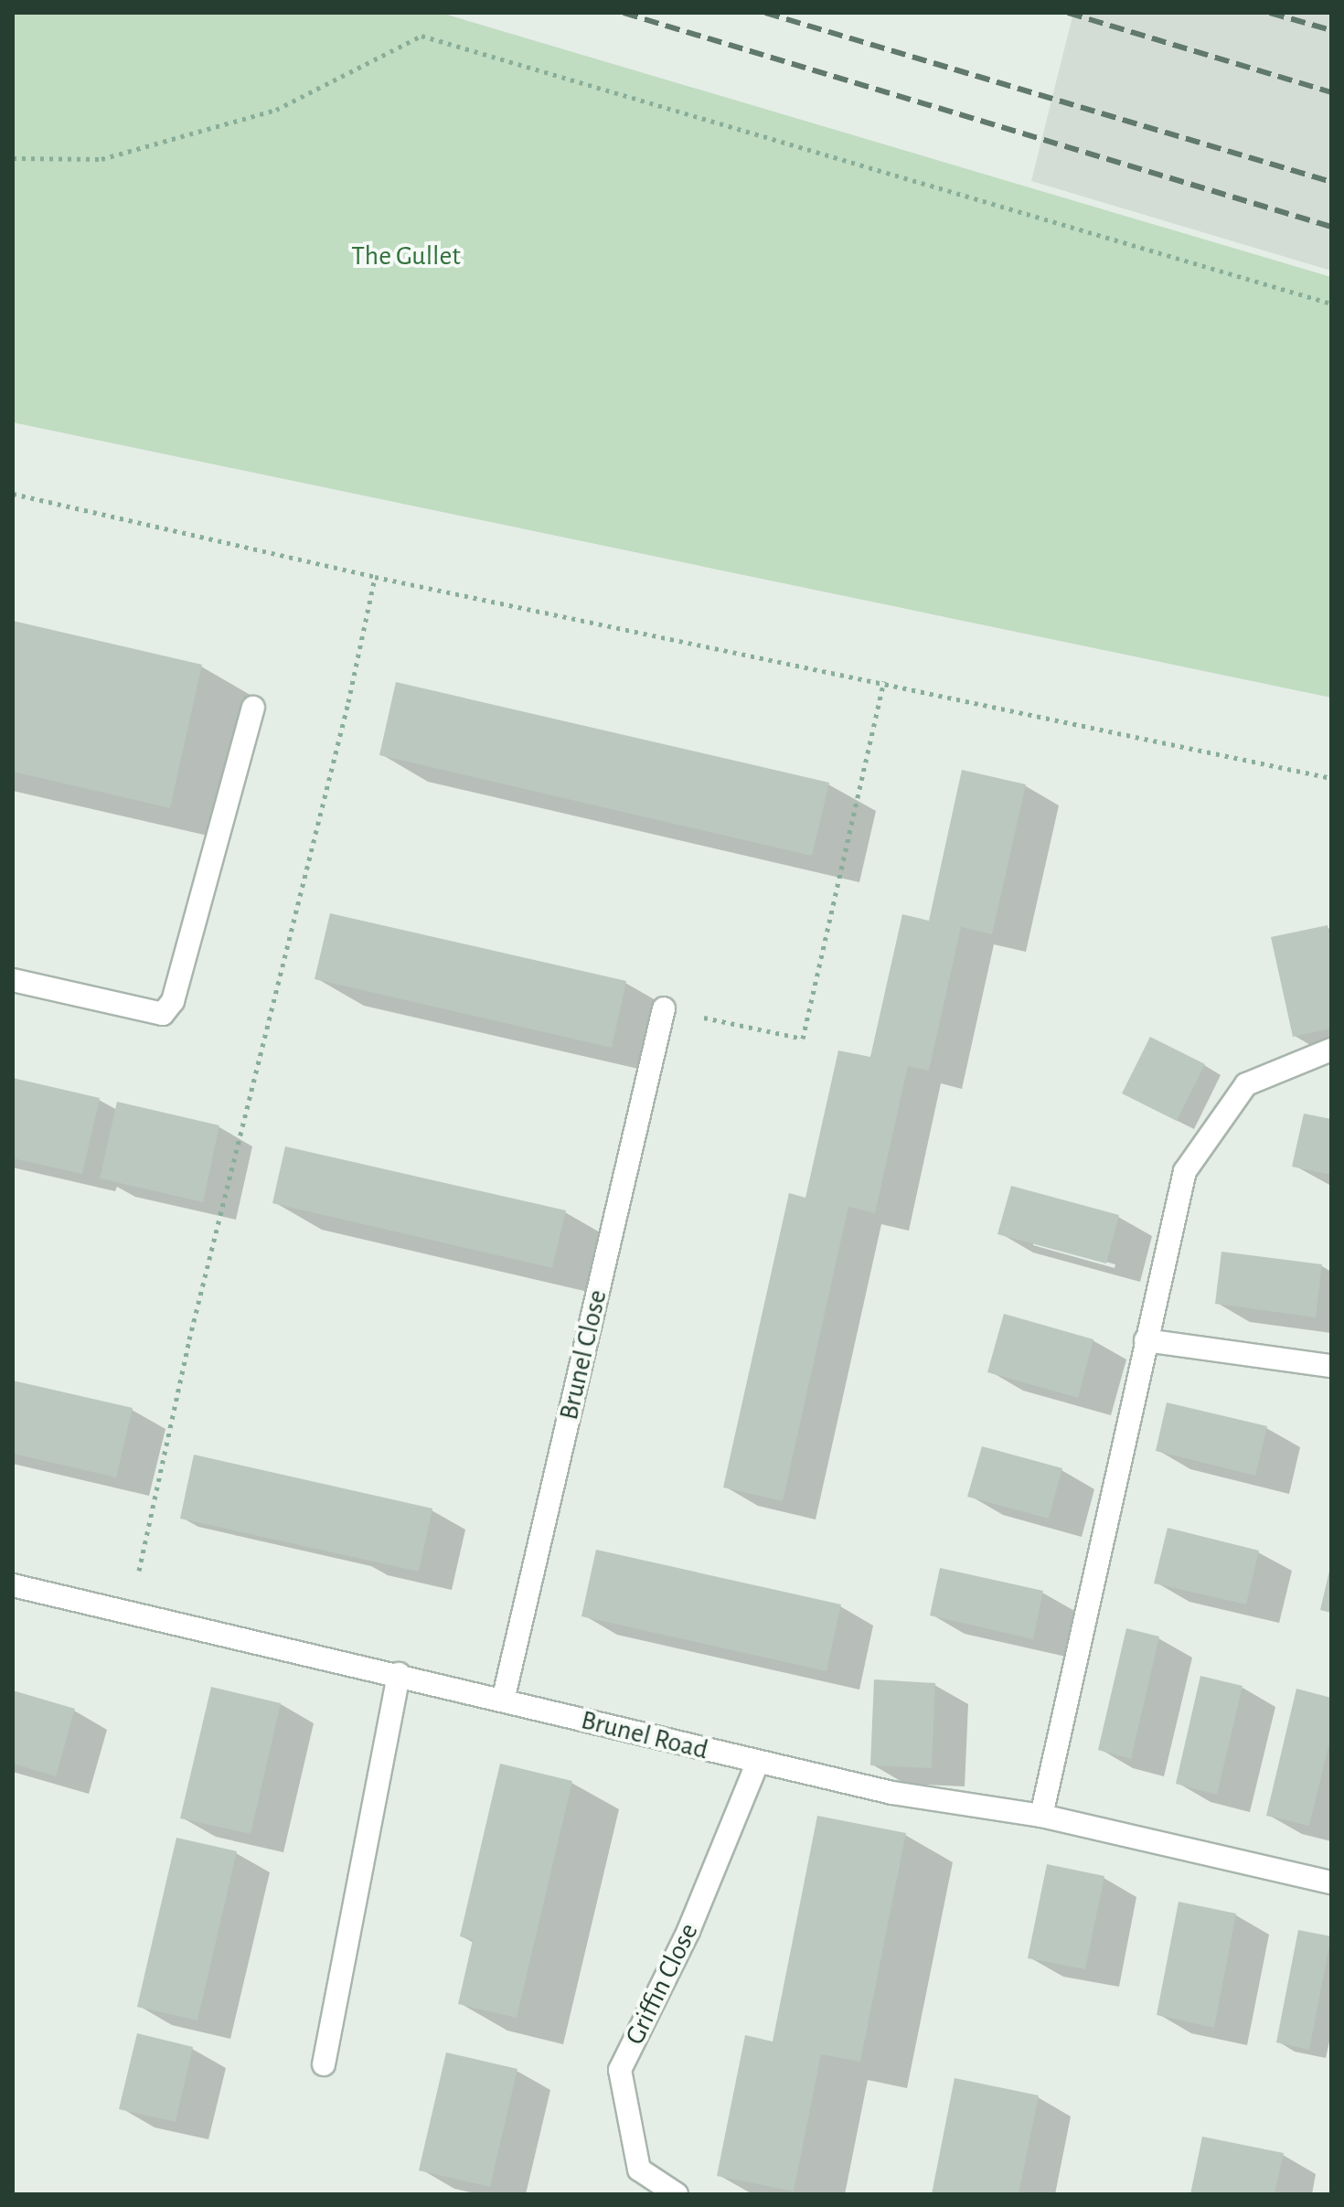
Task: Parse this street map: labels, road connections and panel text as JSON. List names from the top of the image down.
{
  "streets": {
    "street": ["Brunel Close", "Brunel Road", "Griffin Close"]
  },
  "crossings": [
    ["Brunel Close", "Brunel Road"],
    ["Brunel Road", "Griffin Close"]
  ],
  "parks": ["The Gullet"]
}
